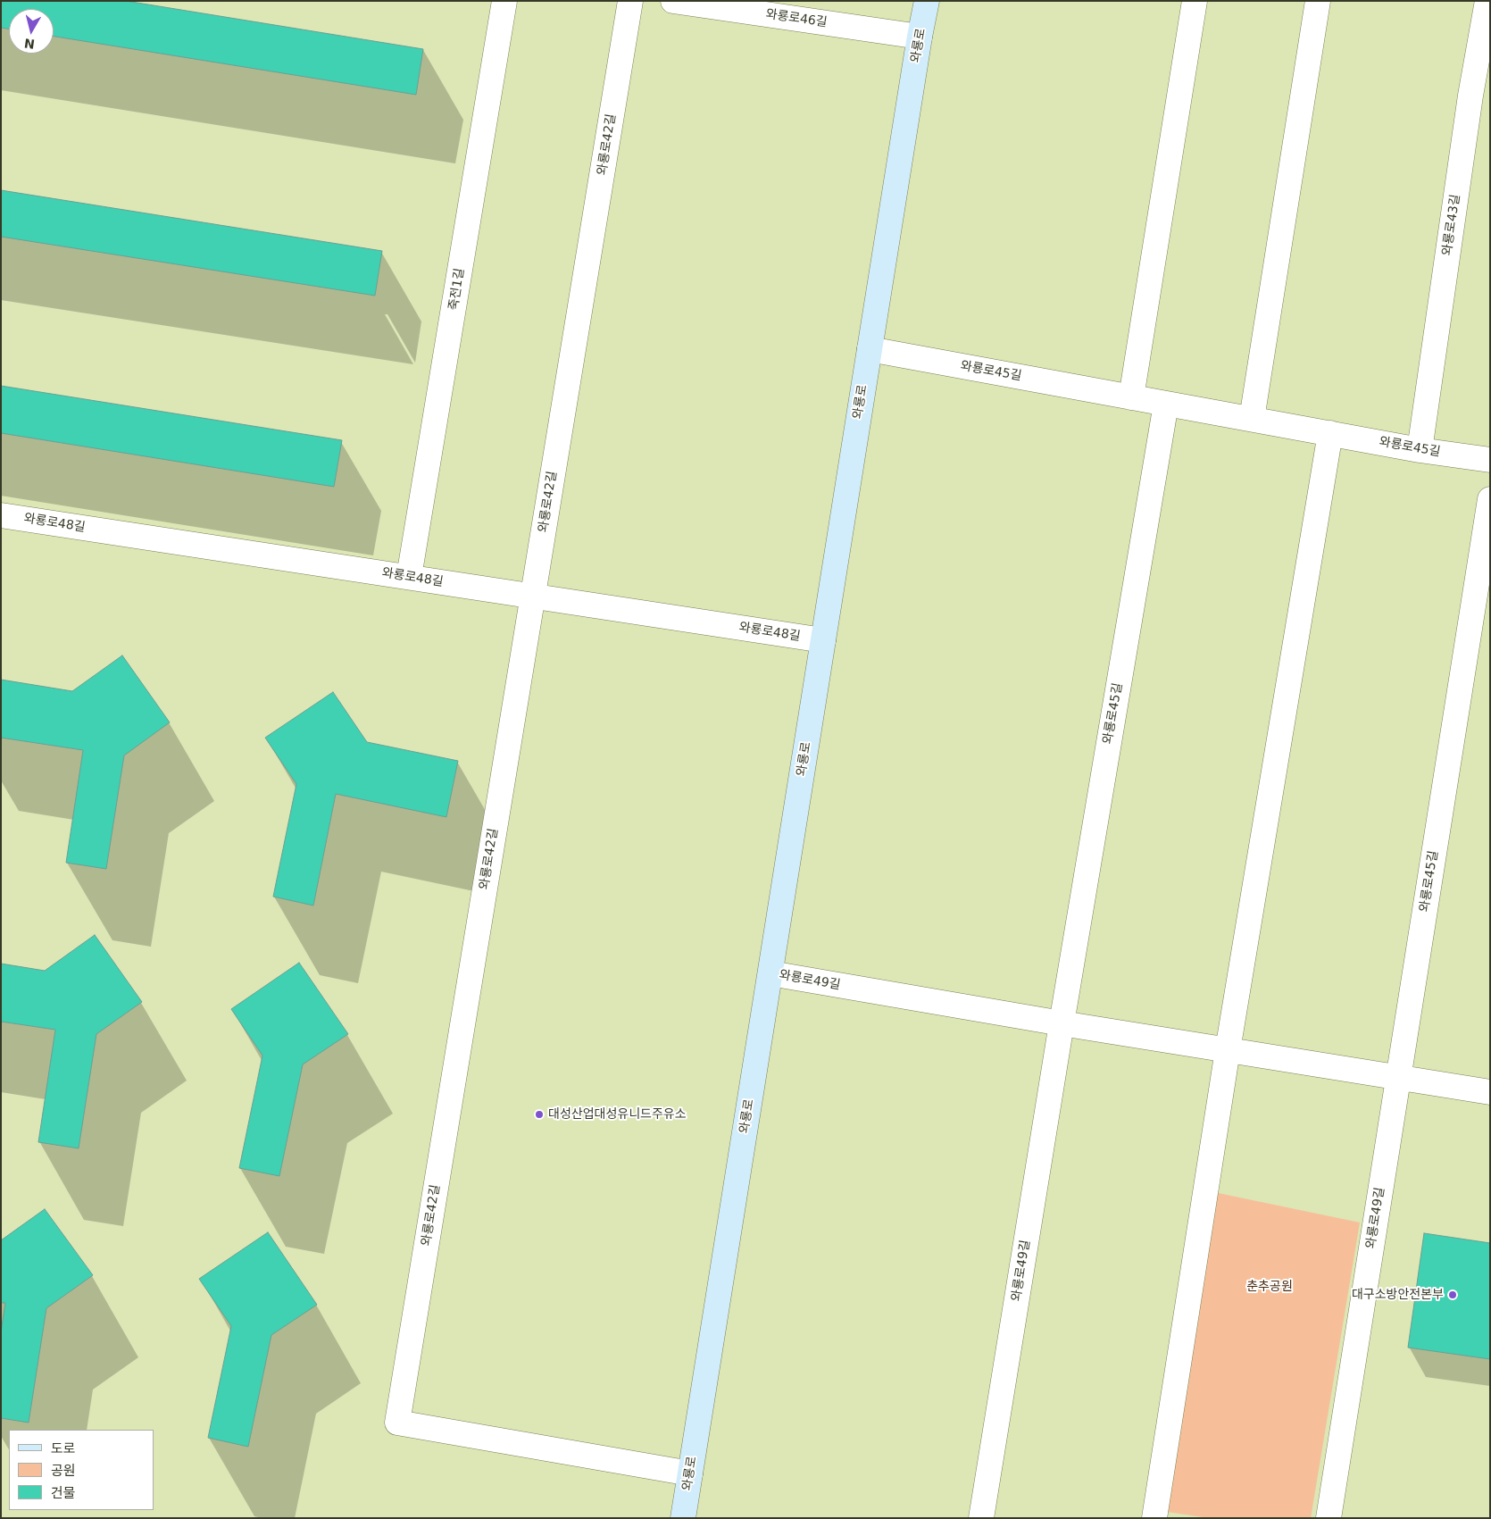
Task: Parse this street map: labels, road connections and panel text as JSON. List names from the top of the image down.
{
  "streets": {
    "main road": ["와룡로"],
    "street": [
      "와룡로46길",
      "와룡로42길",
      "와룡로43길",
      "죽전1길",
      "와룡로45길",
      "와룡로48길",
      "와룡로49길"
    ]
  },
  "crossings": [
    ["와룡로46길", "와룡로"],
    ["와룡로", "와룡로42길"],
    ["와룡로", "와룡로45길"],
    ["와룡로", "와룡로48길"],
    ["와룡로", "와룡로49길"],
    ["와룡로42길", "와룡로48길"],
    ["와룡로43길", "와룡로45길"],
    ["죽전1길", "와룡로48길"],
    ["와룡로45길", "와룡로49길"]
  ],
  "parks": ["춘추공원"],
  "places": ["대성산업대성유니드주유소", "대구소방안전본부"],
  "legend": ["도로", "공원", "건물"],
  "north": "bottom"
}
